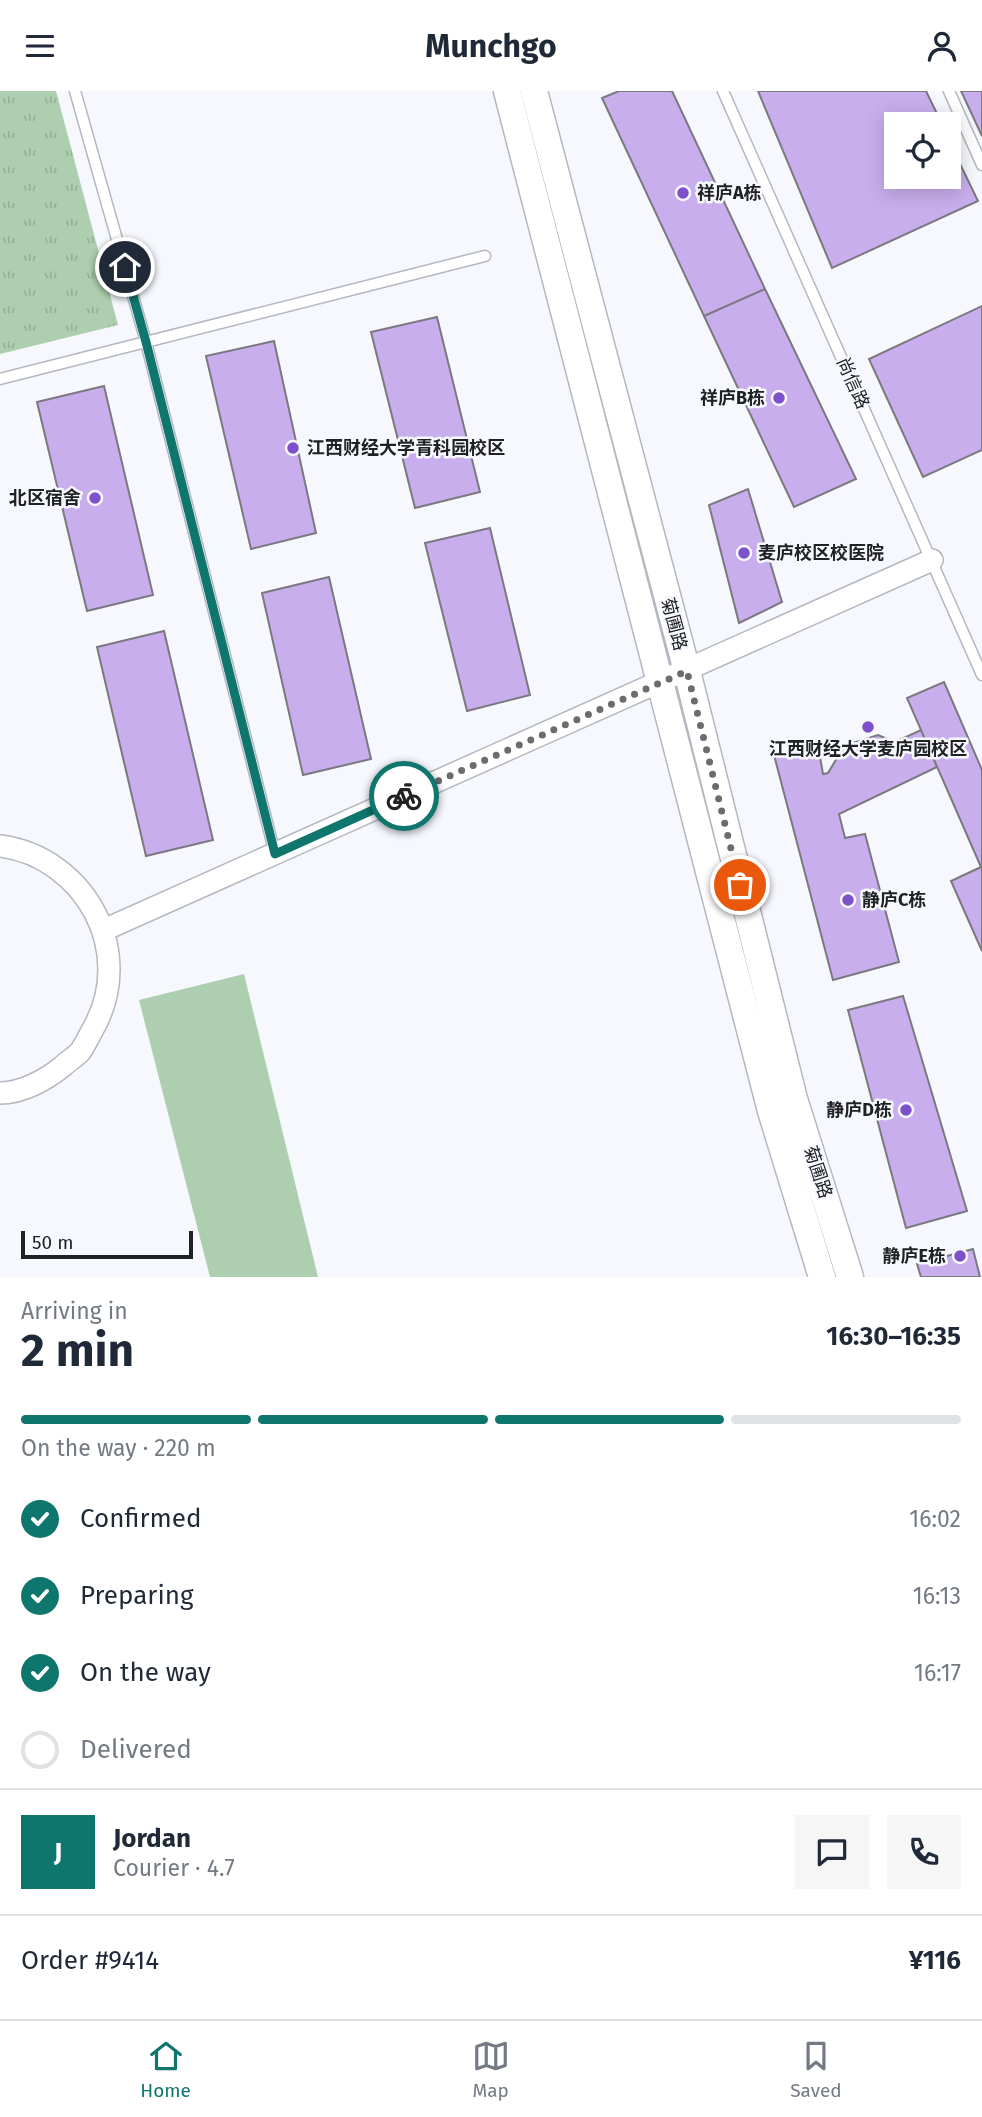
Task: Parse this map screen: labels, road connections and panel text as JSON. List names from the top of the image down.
{
  "streets": {
    "street": ["菊圃路"],
    "lane": ["尚信路"]
  },
  "places": [
    "祥庐A栋",
    "祥庐B栋",
    "江西财经大学青科园校区",
    "北区宿舍",
    "麦庐校区校医院",
    "江西财经大学麦庐园校区",
    "静庐C栋",
    "静庐D栋",
    "静庐E栋"
  ],
  "scale_bar": "50 m",
  "page": {
    "header": "Munchgo",
    "scale": "50 m",
    "heading": ["2 min", "Arriving in", "16:30–16:35"],
    "panel": [
      "Jordan",
      "Courier · 4.7",
      "Order #9414",
      "¥116"
    ],
    "bar": "On the way · 220 m",
    "list": [
      ["Confirmed", "16:02"],
      ["Preparing", "16:13"],
      ["On the way", "16:17"],
      "Delivered"
    ],
    "round": "J",
    "tabs": ["Home", "Map", "Saved"]
  }
}
